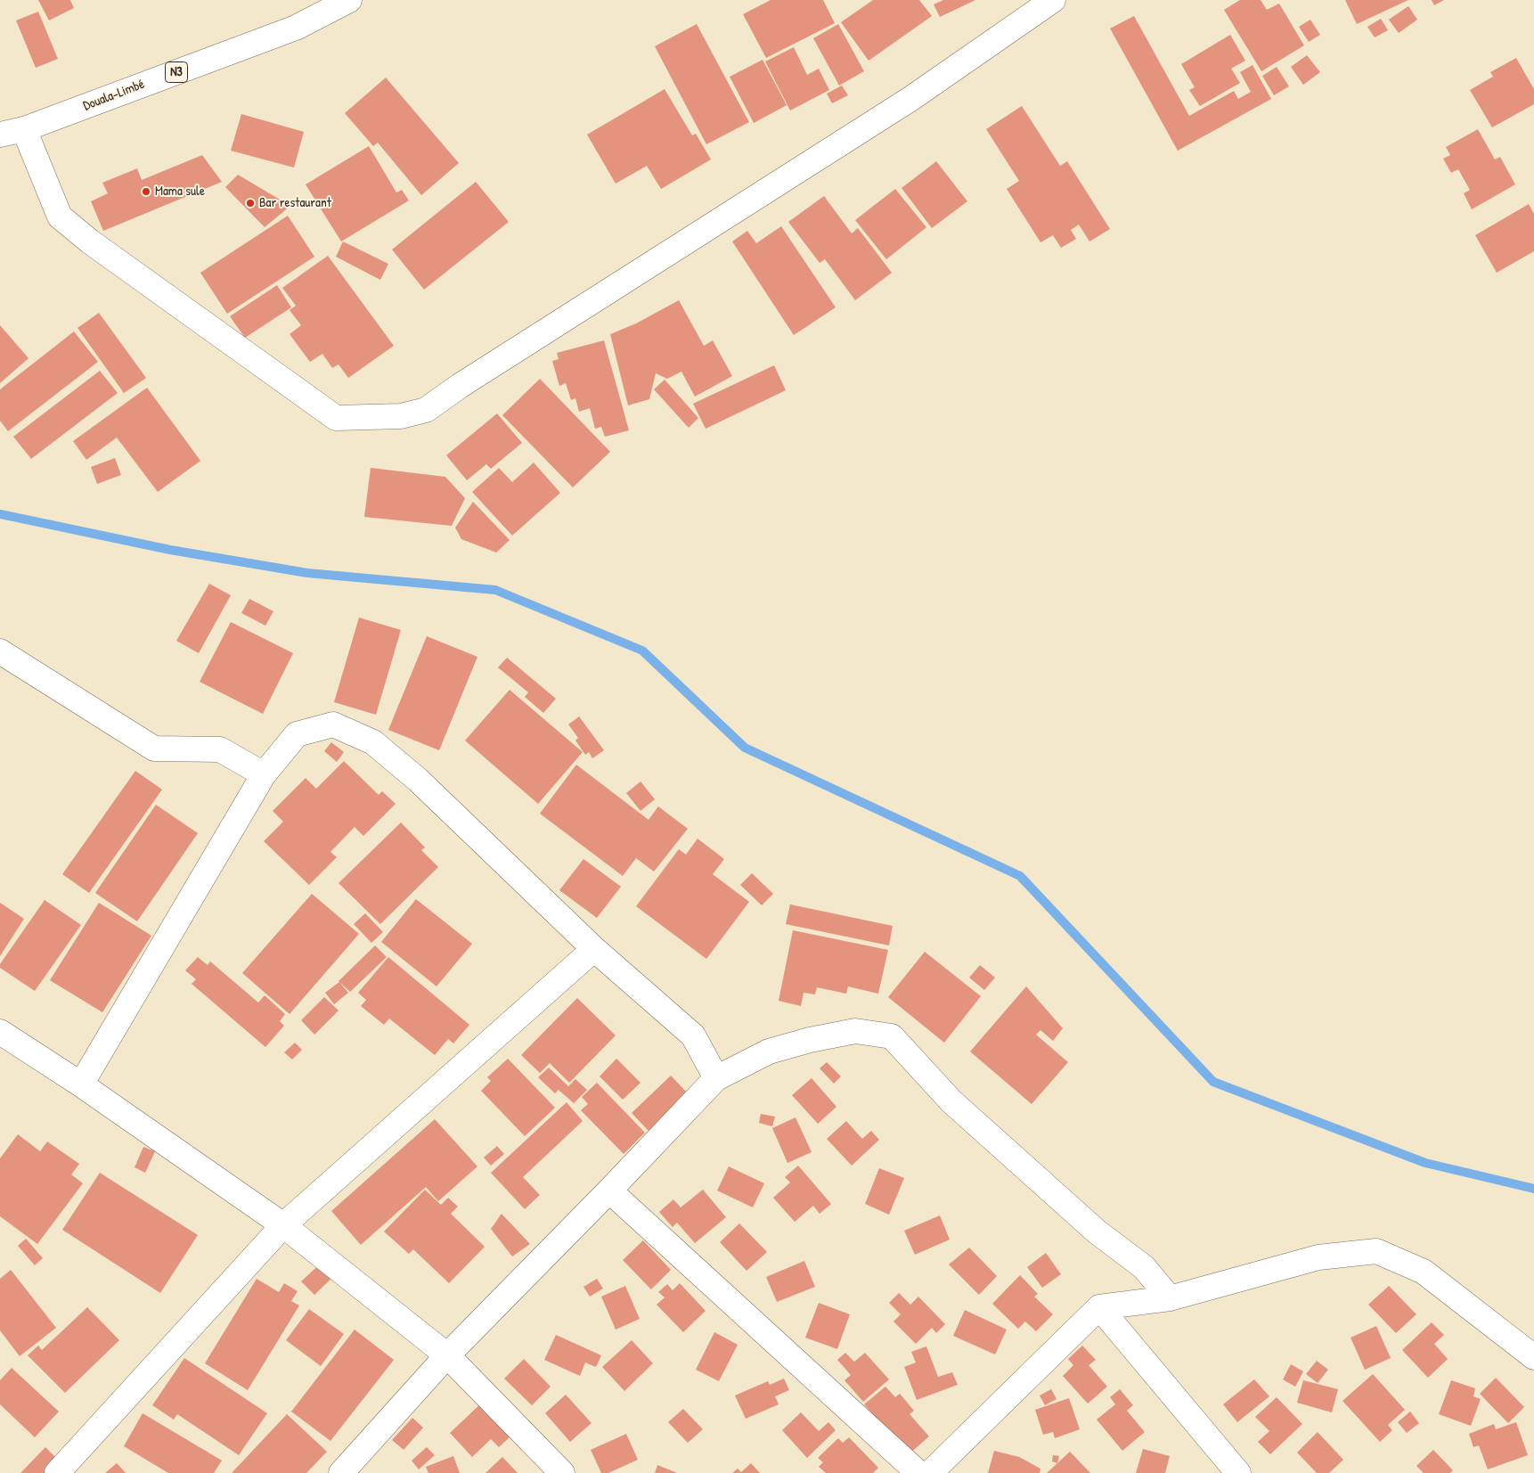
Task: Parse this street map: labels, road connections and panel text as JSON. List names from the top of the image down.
{
  "streets": {
    "main road": ["N3", "Douala-Limbé"]
  },
  "places": ["Mama sule", "Bar restaurant"]
}
